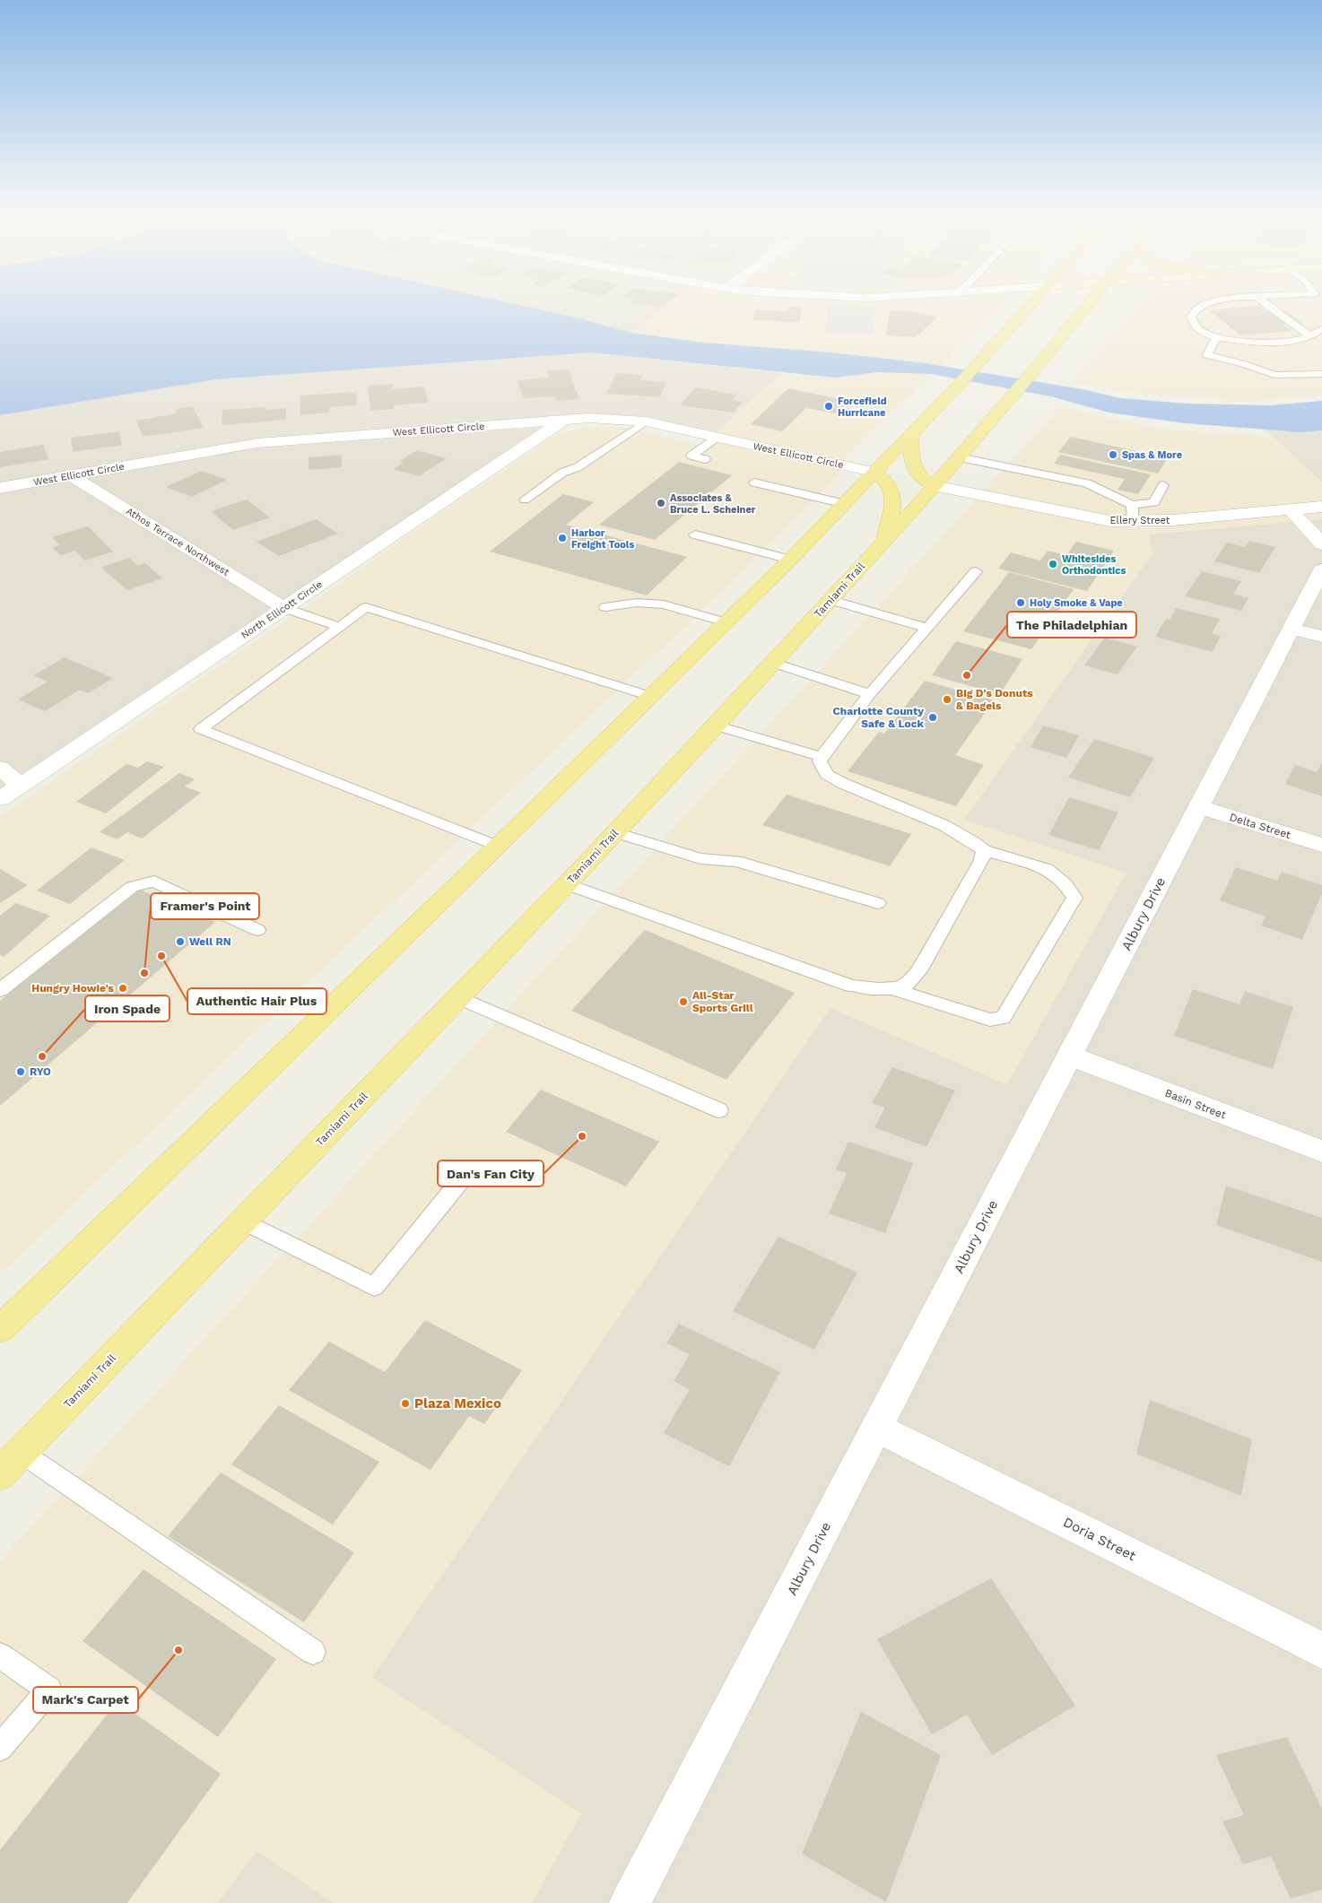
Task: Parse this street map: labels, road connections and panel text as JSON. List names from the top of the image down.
{
  "streets": {
    "main road": ["Tamiami Trail"],
    "street": [
      "West Ellicott Circle",
      "Ellery Street",
      "Athos Terrace Northwest",
      "North Ellicott Circle",
      "Delta Street",
      "Albury Drive",
      "Basin Street",
      "Doria Street"
    ]
  },
  "crossings": [
    ["West Ellicott Circle", "Athos Terrace Northwest"],
    ["West Ellicott Circle", "North Ellicott Circle"],
    ["Ellery Street", "Tamiami Trail"],
    ["Athos Terrace Northwest", "North Ellicott Circle"],
    ["Delta Street", "Albury Drive"],
    ["Albury Drive", "Basin Street"],
    ["Albury Drive", "Doria Street"]
  ],
  "places": [
    "Forcefield Hurricane",
    "Spas & More",
    "Associates & Bruce L. Scheiner",
    "Harbor Freight Tools",
    "Whitesides Orthodontics",
    "Holy Smoke & Vape",
    "The Philadelphian",
    "Big D's Donuts & Bagels",
    "Charlotte County Safe & Lock",
    "Well RN",
    "Authentic Hair Plus",
    "Framer's Point",
    "Hungry Howie's",
    "All-Star Sports Grill",
    "Iron Spade",
    "RYO",
    "Dan's Fan City",
    "Plaza Mexico",
    "Mark's Carpet"
  ]
}
